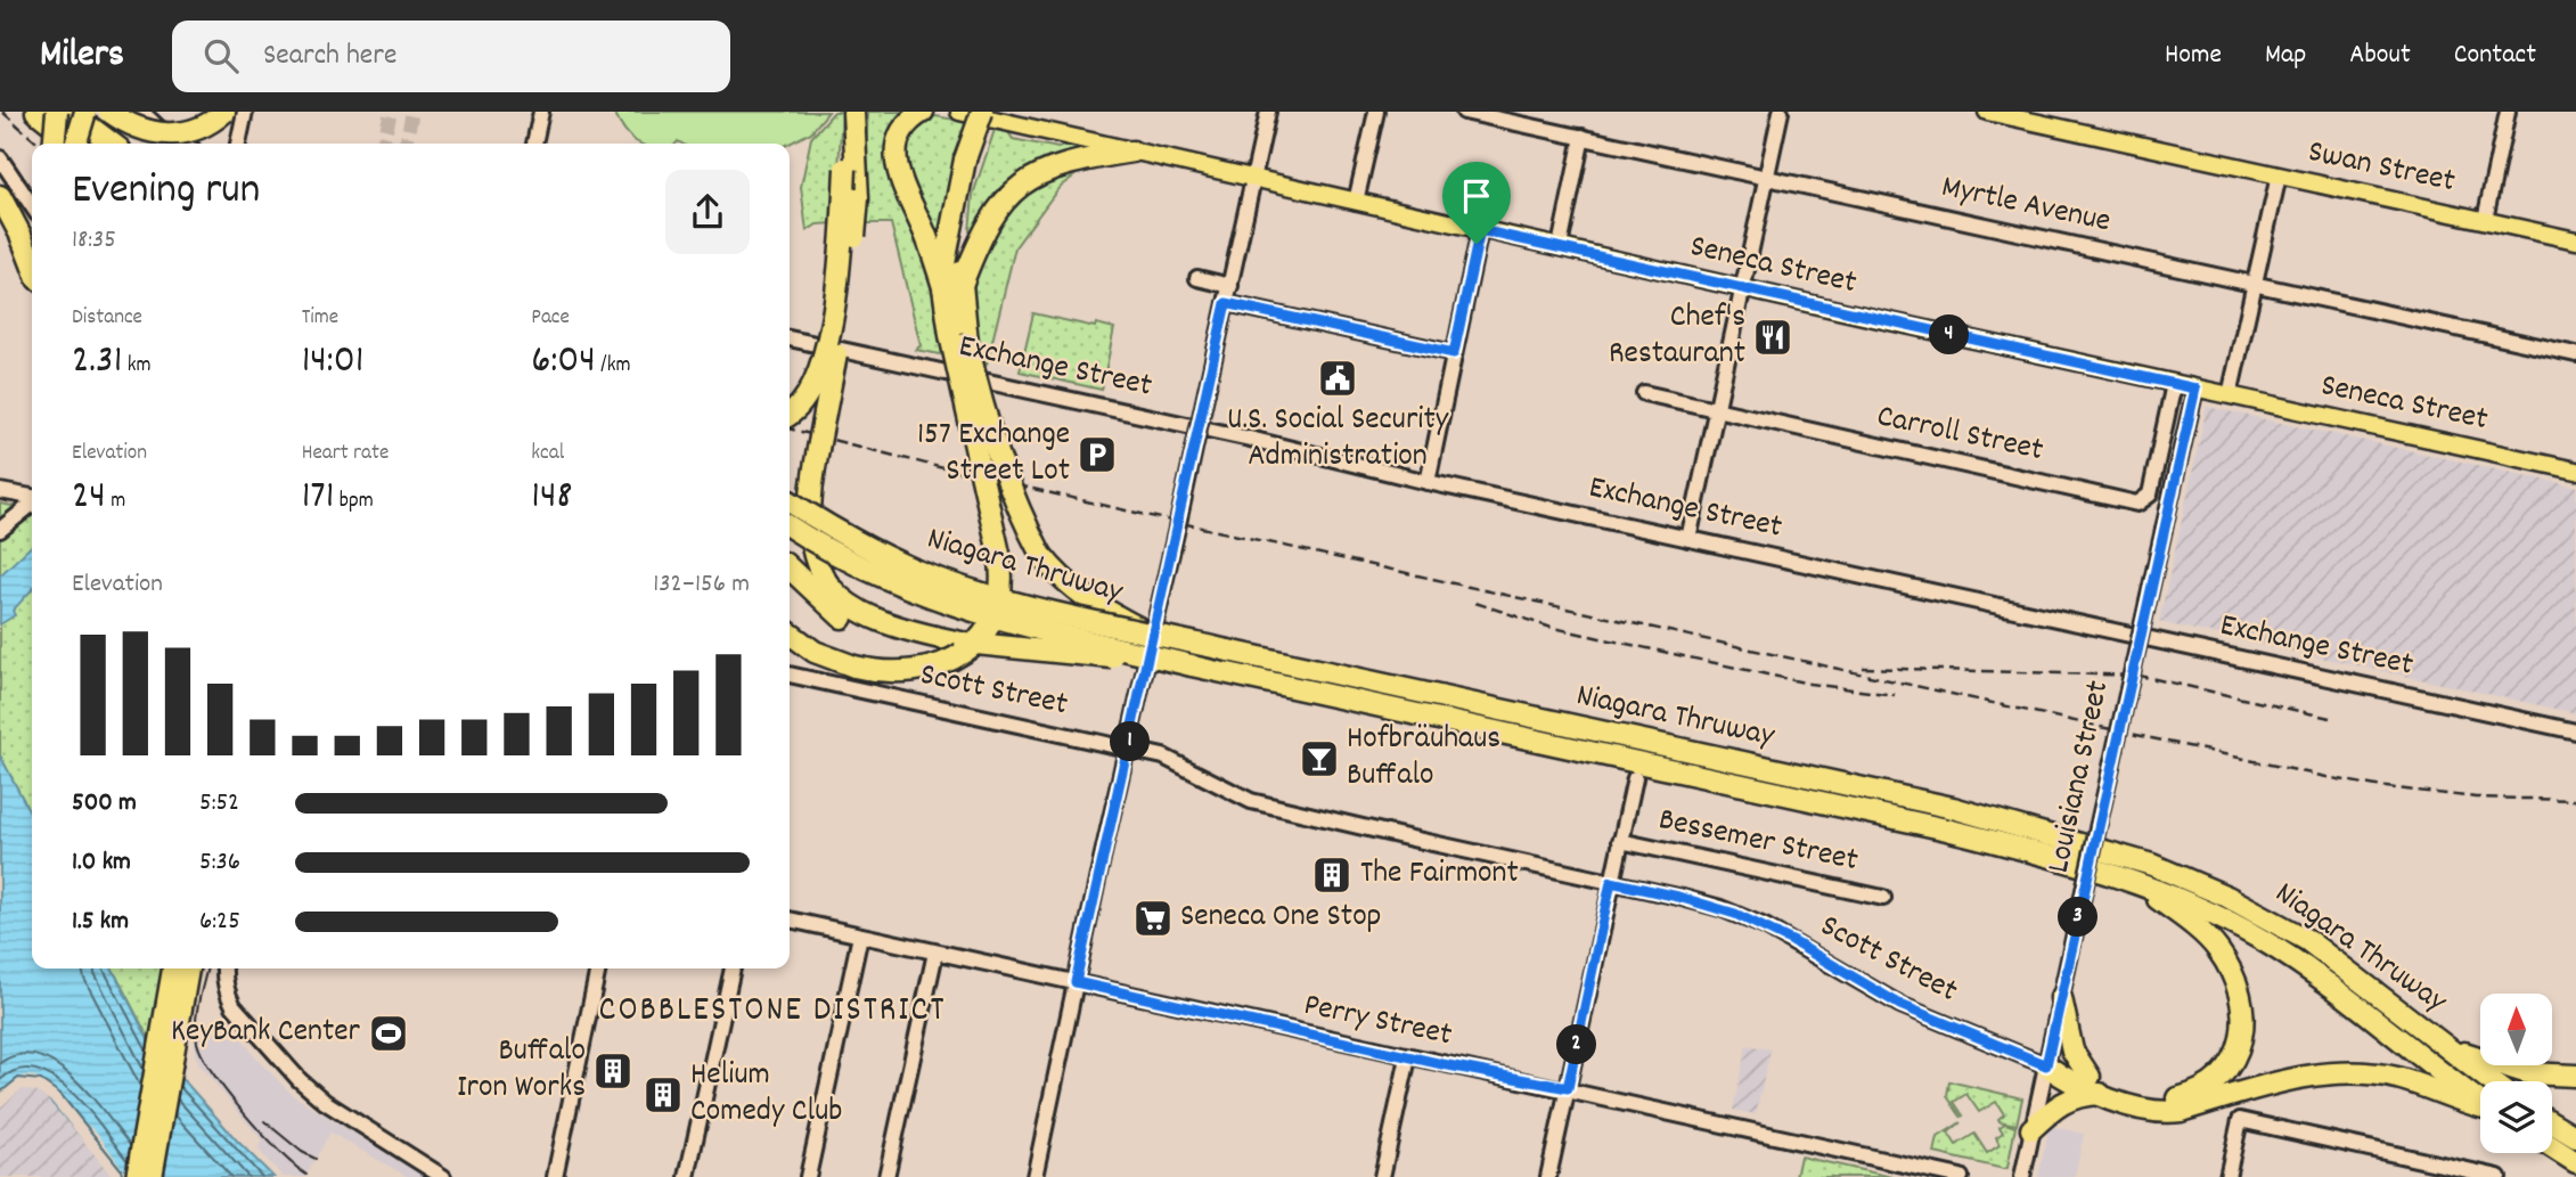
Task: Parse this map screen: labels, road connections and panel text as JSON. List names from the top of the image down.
{
  "streets": {
    "highway": ["Niagara Thruway"],
    "main road": ["Swan Street", "Seneca Street"],
    "street": [
      "Myrtle Avenue",
      "Exchange Street",
      "Carroll Street",
      "Scott Street",
      "Louisiana Street",
      "Bessemer Street",
      "Perry Street"
    ]
  },
  "crossings": [
    ["Seneca Street", "Carroll Street"],
    ["Seneca Street", "Louisiana Street"],
    ["Scott Street", "Louisiana Street"]
  ],
  "districts": ["COBBLESTONE DISTRICT"],
  "places": {
    "restaurant": ["Chef's Restaurant"],
    "public building": ["U.S. Social Security Administration"],
    "parking": ["157 Exchange Street Lot"],
    "bar": ["Hofbräuhaus Buffalo"],
    "building": ["The Fairmont", "Buffalo Iron Works", "Helium Comedy Club"],
    "supermarket": ["Seneca One Stop"],
    "sports": ["KeyBank Center"]
  },
  "north": "top",
  "page": {
    "header": "Milers",
    "search": "Search here",
    "nav": [
      "Home",
      "Map",
      "About",
      "Contact"
    ],
    "heading": ["Evening run", "18:35"],
    "stats": [
      ["Distance", "2.31 km"],
      ["Time", "14:01"],
      ["Pace", "6:04 /km"],
      ["Elevation", "24 m"],
      ["Heart rate", "171 bpm"],
      ["kcal", "148"]
    ],
    "pins": [
      "4",
      "1",
      "3",
      "2"
    ],
    "chart": ["Elevation", "132–156 m"],
    "list": [
      {
        "name": "500 m",
        "note": "5:52"
      },
      {
        "name": "1.0 km",
        "note": "5:36"
      },
      {
        "name": "1.5 km",
        "note": "6:25"
      }
    ]
  }
}
